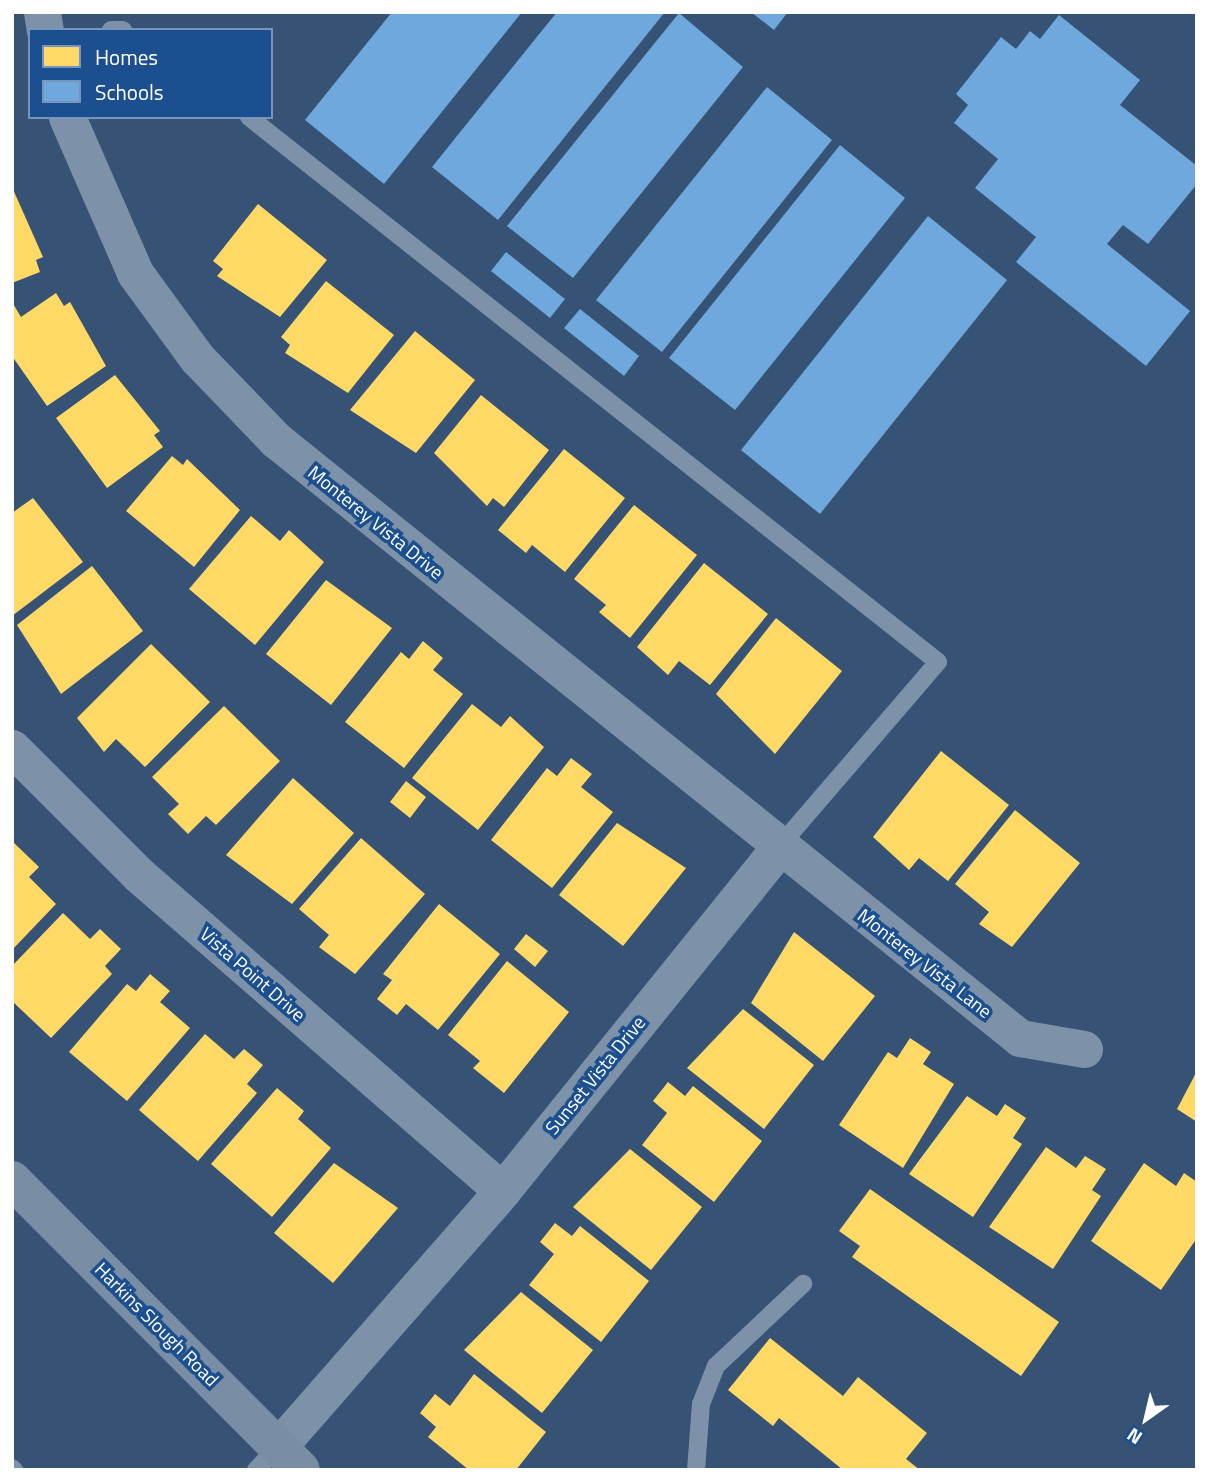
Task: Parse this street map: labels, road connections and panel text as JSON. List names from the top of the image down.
{
  "streets": {
    "main road": ["Harkins Slough Road"],
    "street": [
      "Monterey Vista Drive",
      "Monterey Vista Lane",
      "Vista Point Drive",
      "Sunset Vista Drive"
    ]
  },
  "crossings": [
    ["Monterey Vista Drive", "Monterey Vista Lane"],
    ["Monterey Vista Drive", "Sunset Vista Drive"],
    ["Monterey Vista Lane", "Sunset Vista Drive"],
    ["Vista Point Drive", "Sunset Vista Drive"],
    ["Sunset Vista Drive", "Harkins Slough Road"]
  ],
  "legend": ["Homes", "Schools"],
  "north": "bottom left"
}
